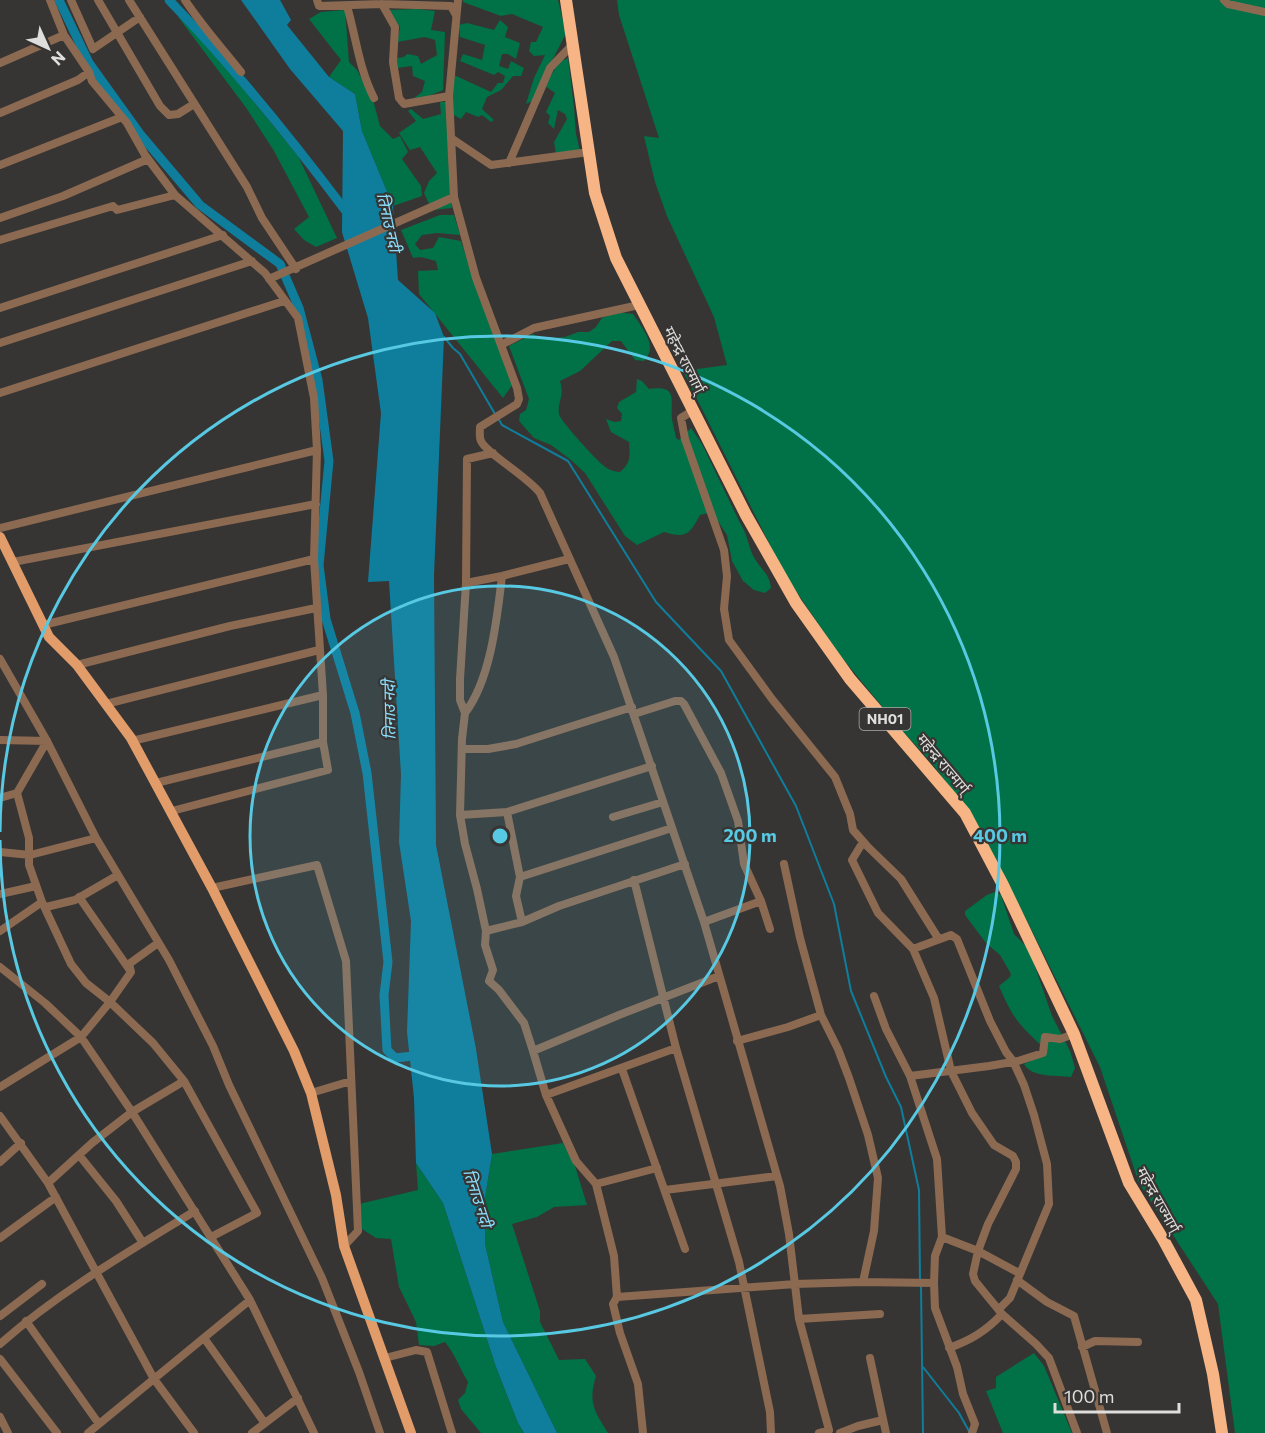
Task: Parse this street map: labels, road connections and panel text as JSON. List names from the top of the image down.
{
  "streets": {
    "highway": ["महेन्द्र राज्मार्ग्", "NH01"]
  },
  "water": ["तिनाउ नदी"],
  "scale_bar": "100 m",
  "north": "bottom right",
  "rings": ["200 m", "400 m"]
}
